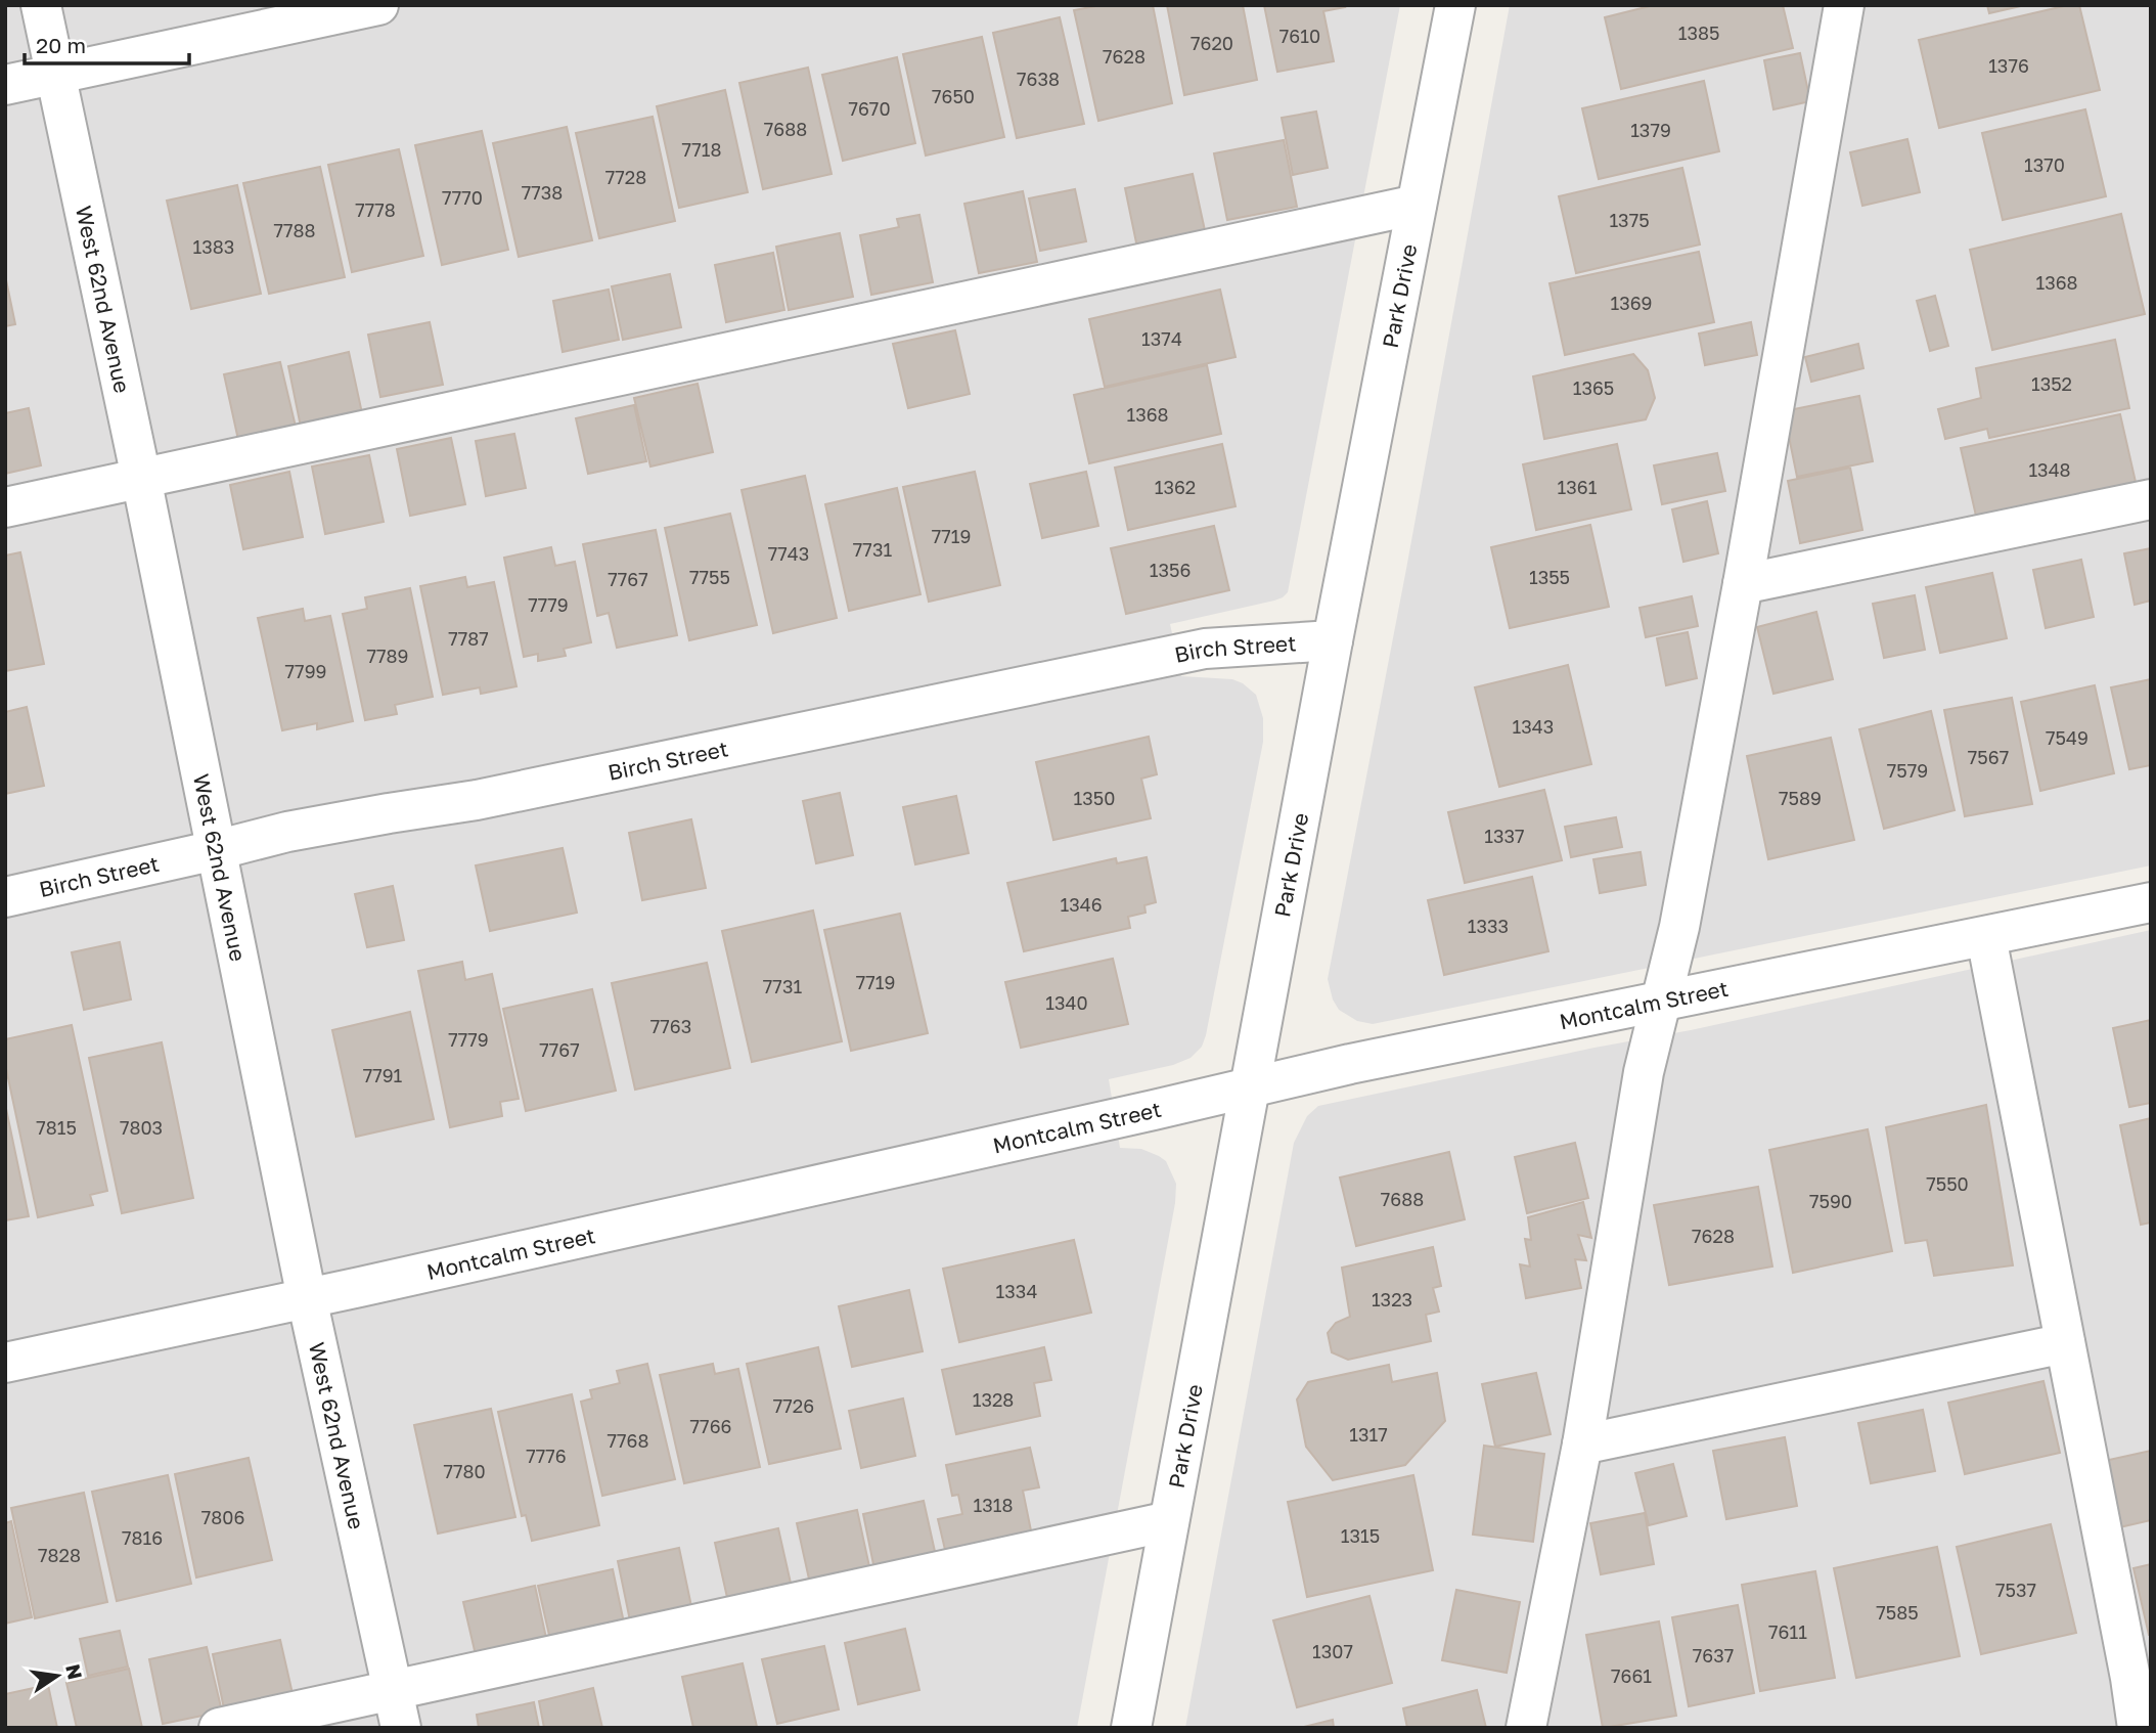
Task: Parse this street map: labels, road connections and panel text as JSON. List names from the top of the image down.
{
  "streets": {
    "street": [
      "Park Drive",
      "West 62nd Avenue",
      "Birch Street",
      "Montcalm Street"
    ]
  },
  "crossings": [
    ["Park Drive", "Birch Street"],
    ["Park Drive", "Montcalm Street"],
    ["West 62nd Avenue", "Birch Street"],
    ["West 62nd Avenue", "Montcalm Street"]
  ],
  "house_numbers": [
    "1385",
    "7610",
    "7620",
    "7628",
    "1376",
    "7638",
    "7650",
    "7670",
    "7688",
    "1379",
    "7718",
    "1370",
    "7728",
    "7738",
    "7770",
    "7778",
    "1375",
    "7788",
    "1383",
    "1368",
    "1369",
    "1374",
    "1352",
    "1365",
    "1368",
    "1348",
    "1362",
    "1361",
    "7719",
    "7731",
    "7743",
    "1356",
    "7755",
    "1355",
    "7767",
    "7779",
    "7787",
    "7789",
    "7799",
    "1343",
    "7549",
    "7567",
    "7579",
    "1350",
    "7589",
    "1337",
    "1346",
    "1333",
    "7719",
    "7731",
    "1340",
    "7763",
    "7779",
    "7767",
    "7791",
    "7815",
    "7803",
    "7550",
    "7688",
    "7590",
    "7628",
    "1334",
    "1323",
    "1328",
    "7726",
    "7766",
    "1317",
    "7768",
    "7776",
    "7780",
    "1318",
    "7806",
    "1315",
    "7816",
    "7828",
    "7537",
    "7585",
    "7611",
    "1307",
    "7637",
    "7661"
  ],
  "scale_bar": "20 m",
  "north": "right"
}
